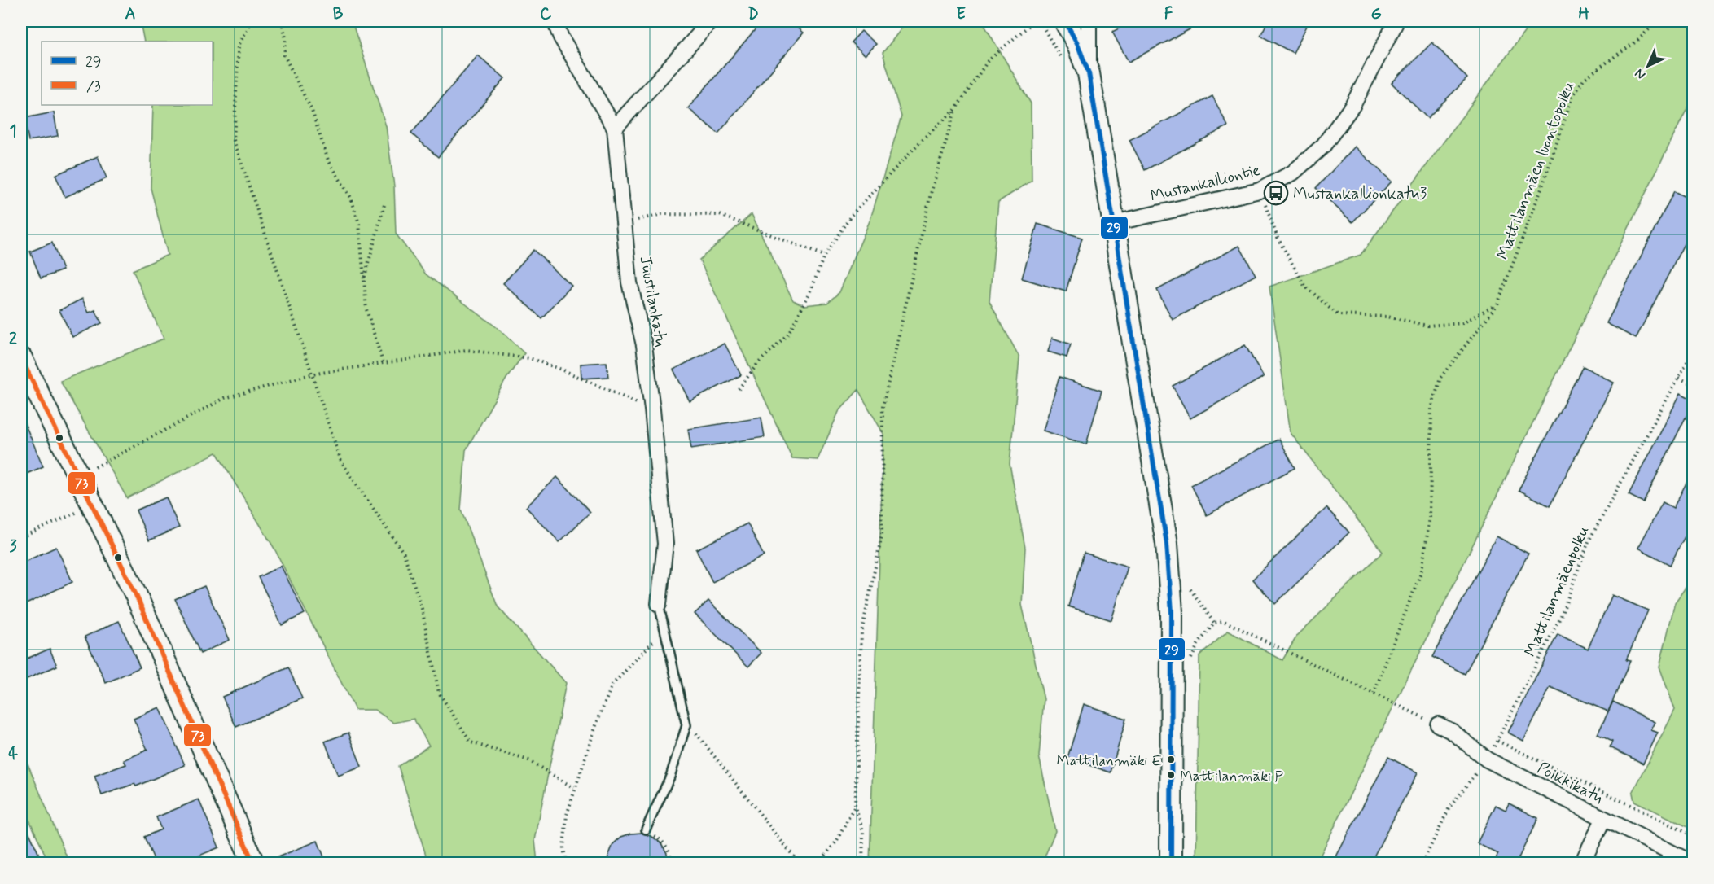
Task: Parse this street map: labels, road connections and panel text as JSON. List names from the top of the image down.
{
  "streets": {
    "street": ["Mustankalliontie", "Juustilankatu", "Poikkikatu"],
    "path": ["Mattilanmäen luontopolku", "Mattilanmäenpolku"]
  },
  "crossings": [
    ["Mattilanmäenpolku", "Poikkikatu"]
  ],
  "places": {
    "bus stop": ["Mustankallionkatu3"],
    "other": ["Mattilanmäki E", "Mattilanmäki P"]
  },
  "lines": ["transit line 29", "transit line 73"],
  "legend": ["29", "73"],
  "north": "bottom left",
  "grid": {
    "columns": [
      "A",
      "B",
      "C",
      "D",
      "E",
      "F",
      "G",
      "H"
    ],
    "rows": [
      "1",
      "2",
      "3",
      "4"
    ]
  }
}
